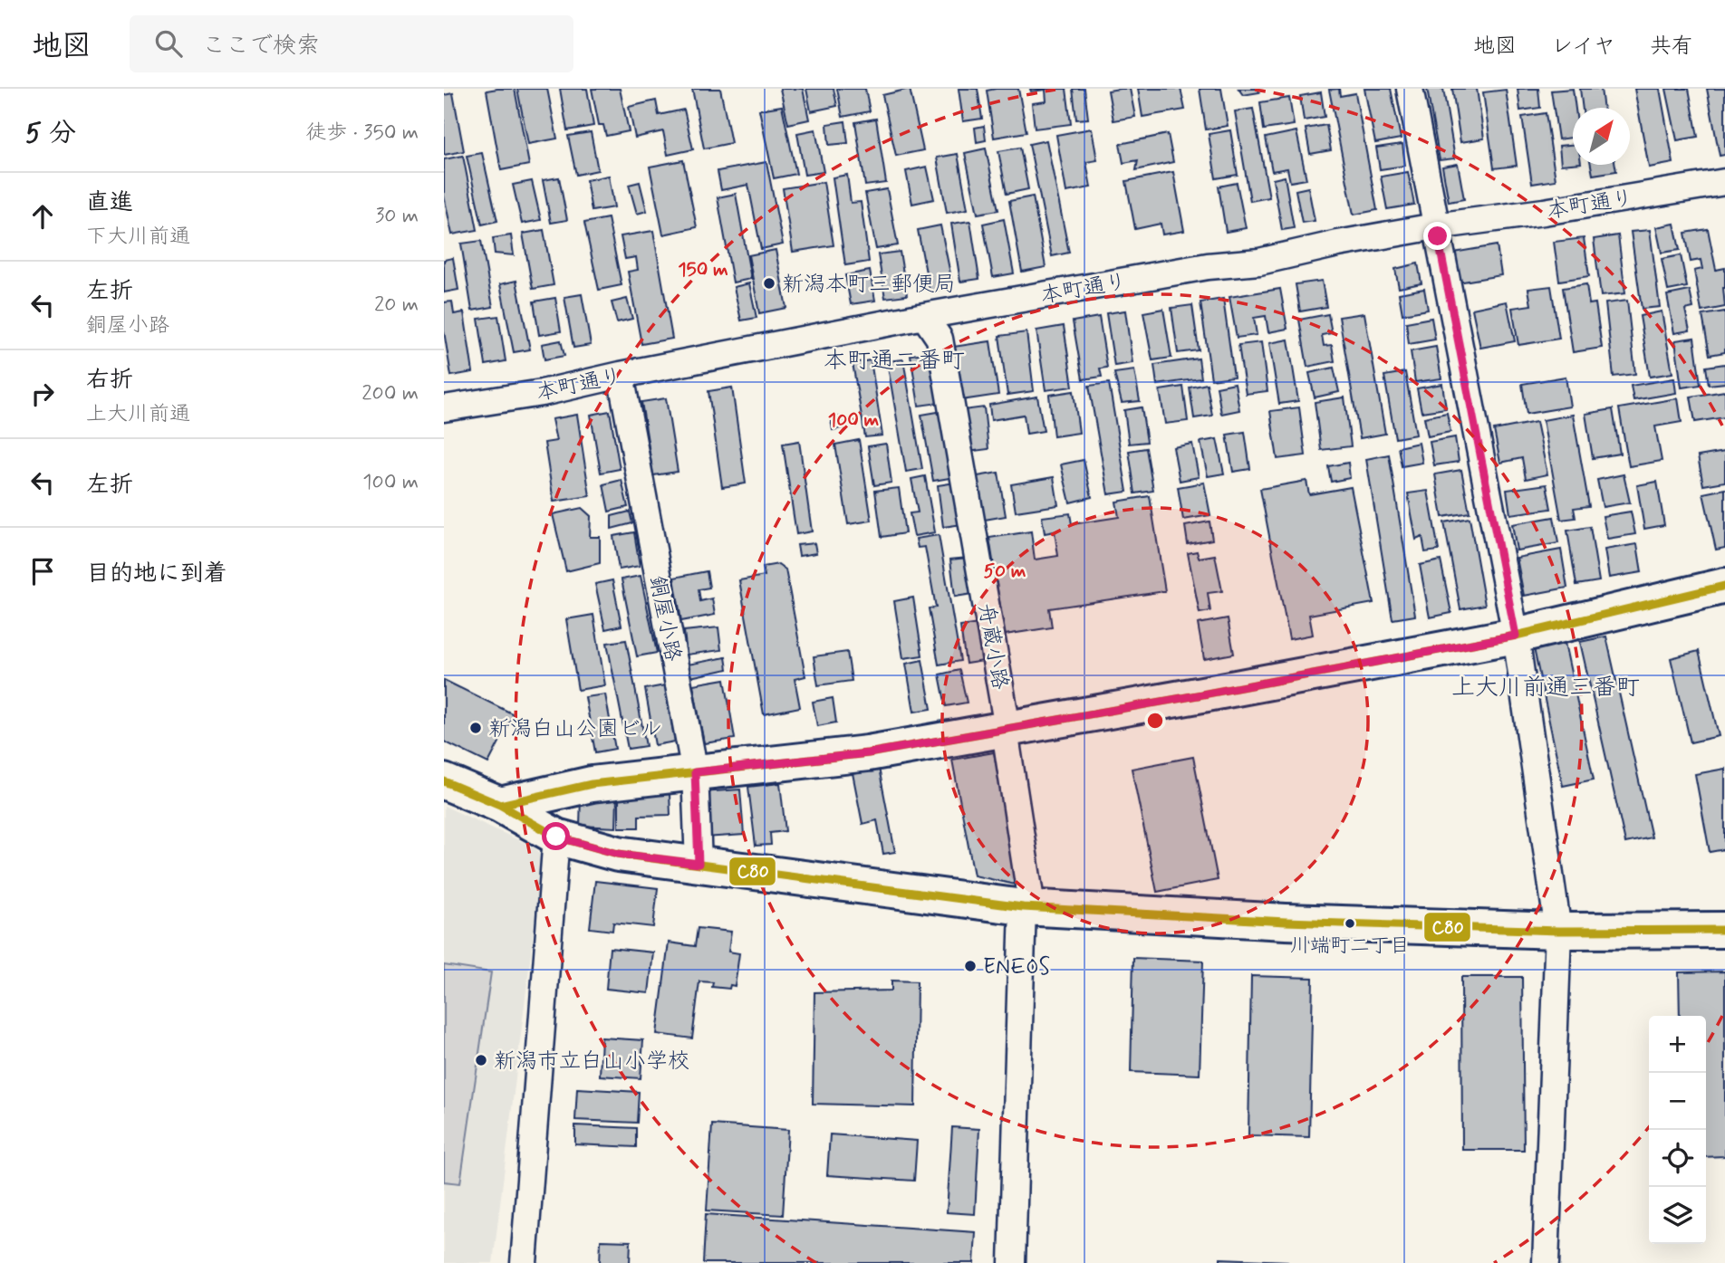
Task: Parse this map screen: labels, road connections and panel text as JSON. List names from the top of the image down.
{
  "streets": {
    "street": ["本町通り", "銅屋小路", "舟蔵小路"]
  },
  "crossings": [
    ["本町通り", "銅屋小路"],
    ["本町通り", "舟蔵小路"]
  ],
  "districts": ["本町通二番町", "上大川前通三番町"],
  "places": [
    "新潟本町三郵便局",
    "新潟白山公園ビル",
    "川端町二丁目",
    "ENEOS",
    "新潟市立白山小学校"
  ],
  "lines": ["transit line C80"],
  "north": "top right",
  "page": {
    "header": "地図",
    "search": "ここで検索",
    "nav": ["地図", "レイヤ", "共有"],
    "heading": ["5 分", "徒歩 · 350 m"],
    "list": [
      ["直進", "下大川前通", "30 m"],
      ["左折", "銅屋小路", "20 m"],
      ["右折", "上大川前通", "200 m"],
      ["左折", "100 m"],
      "目的地に到着"
    ],
    "map_buttons": ["+", "−"]
  },
  "rings": ["150 m", "100 m", "50 m"]
}
